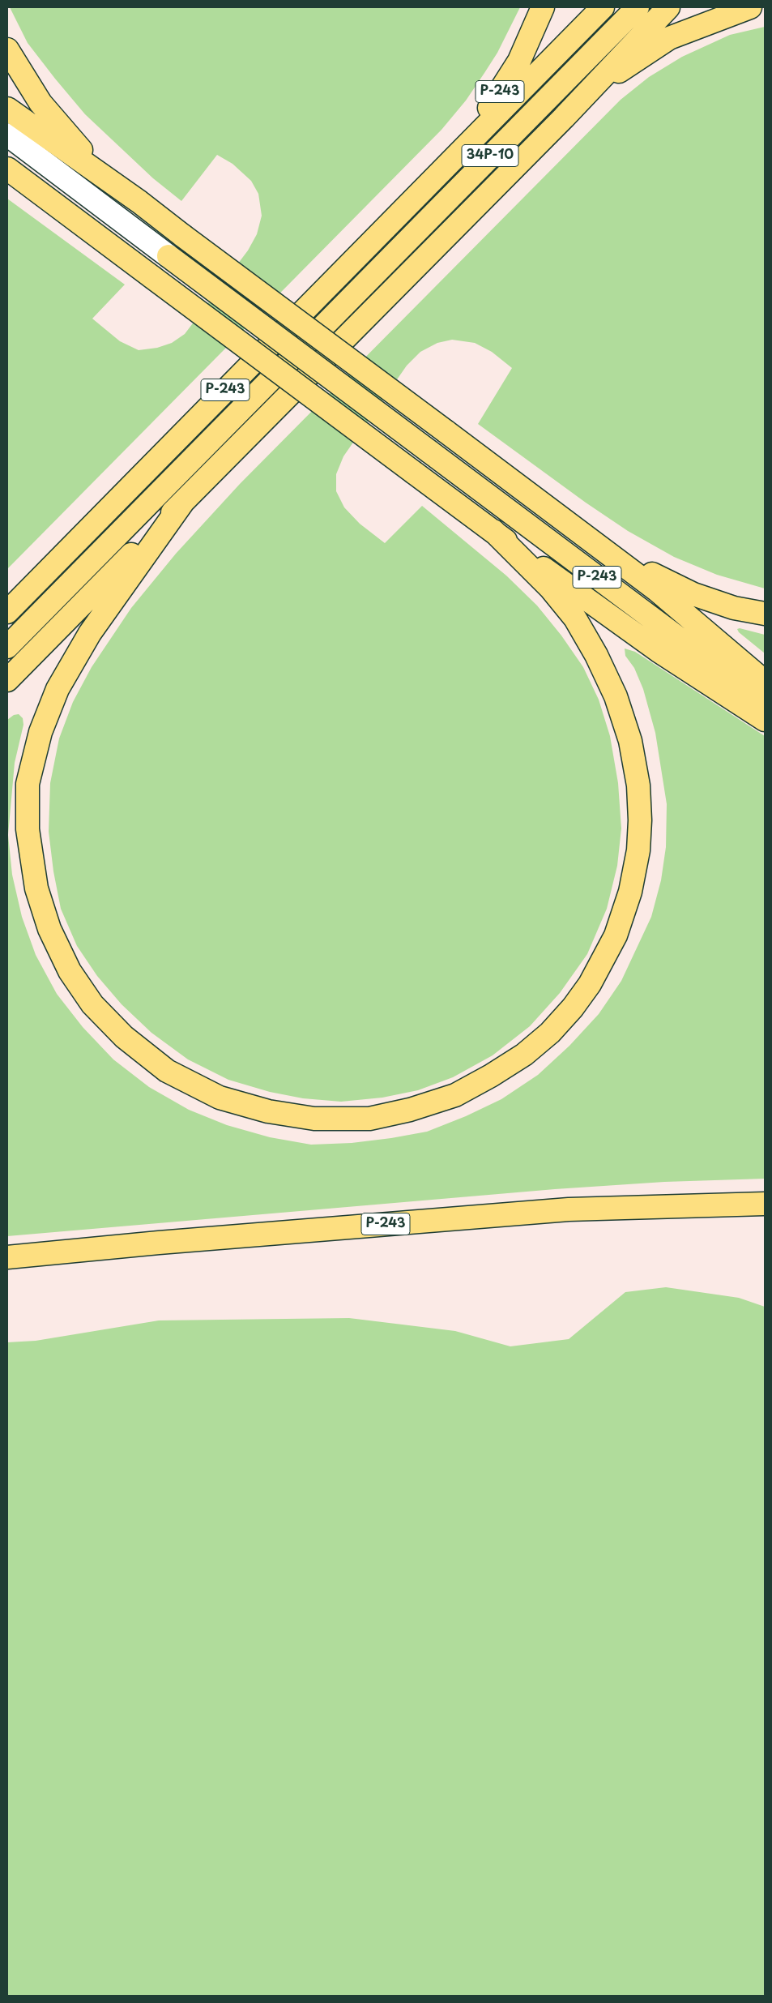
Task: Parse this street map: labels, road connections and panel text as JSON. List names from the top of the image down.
{
  "streets": {
    "highway": ["Р-243", "34Р-10"]
  },
  "crossings": [
    ["Р-243", "34Р-10"]
  ]
}
